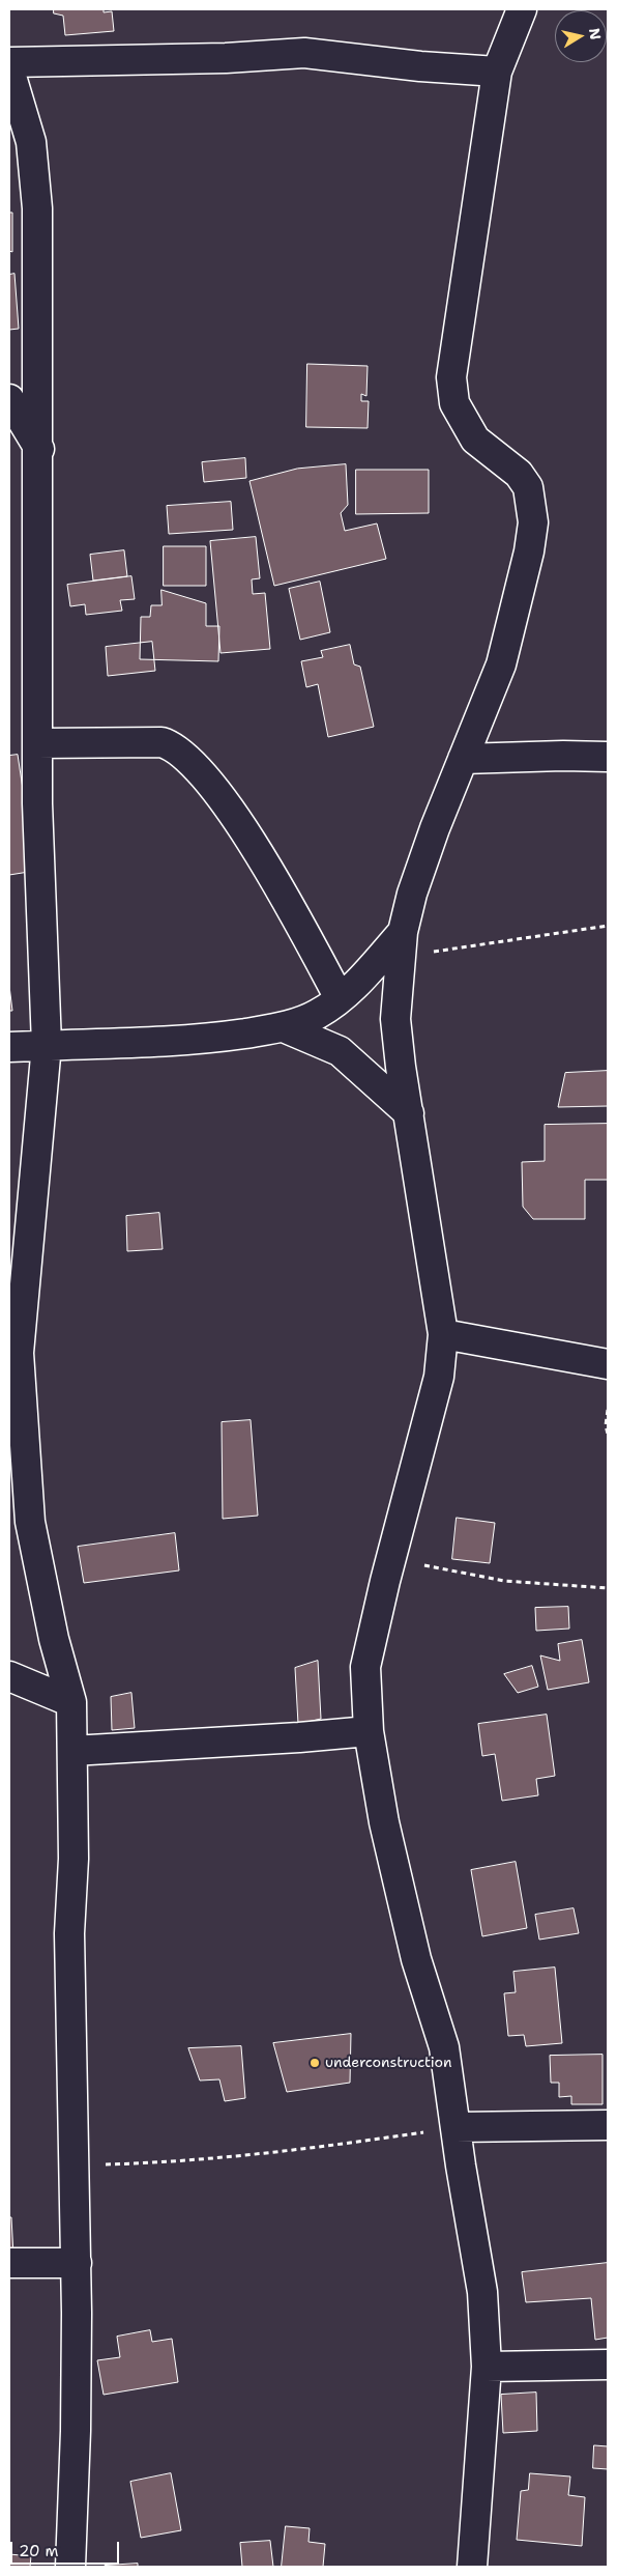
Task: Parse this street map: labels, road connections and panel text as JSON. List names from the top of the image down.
{
  "places": ["underconstruction"],
  "scale_bar": "20 m",
  "north": "right"
}
